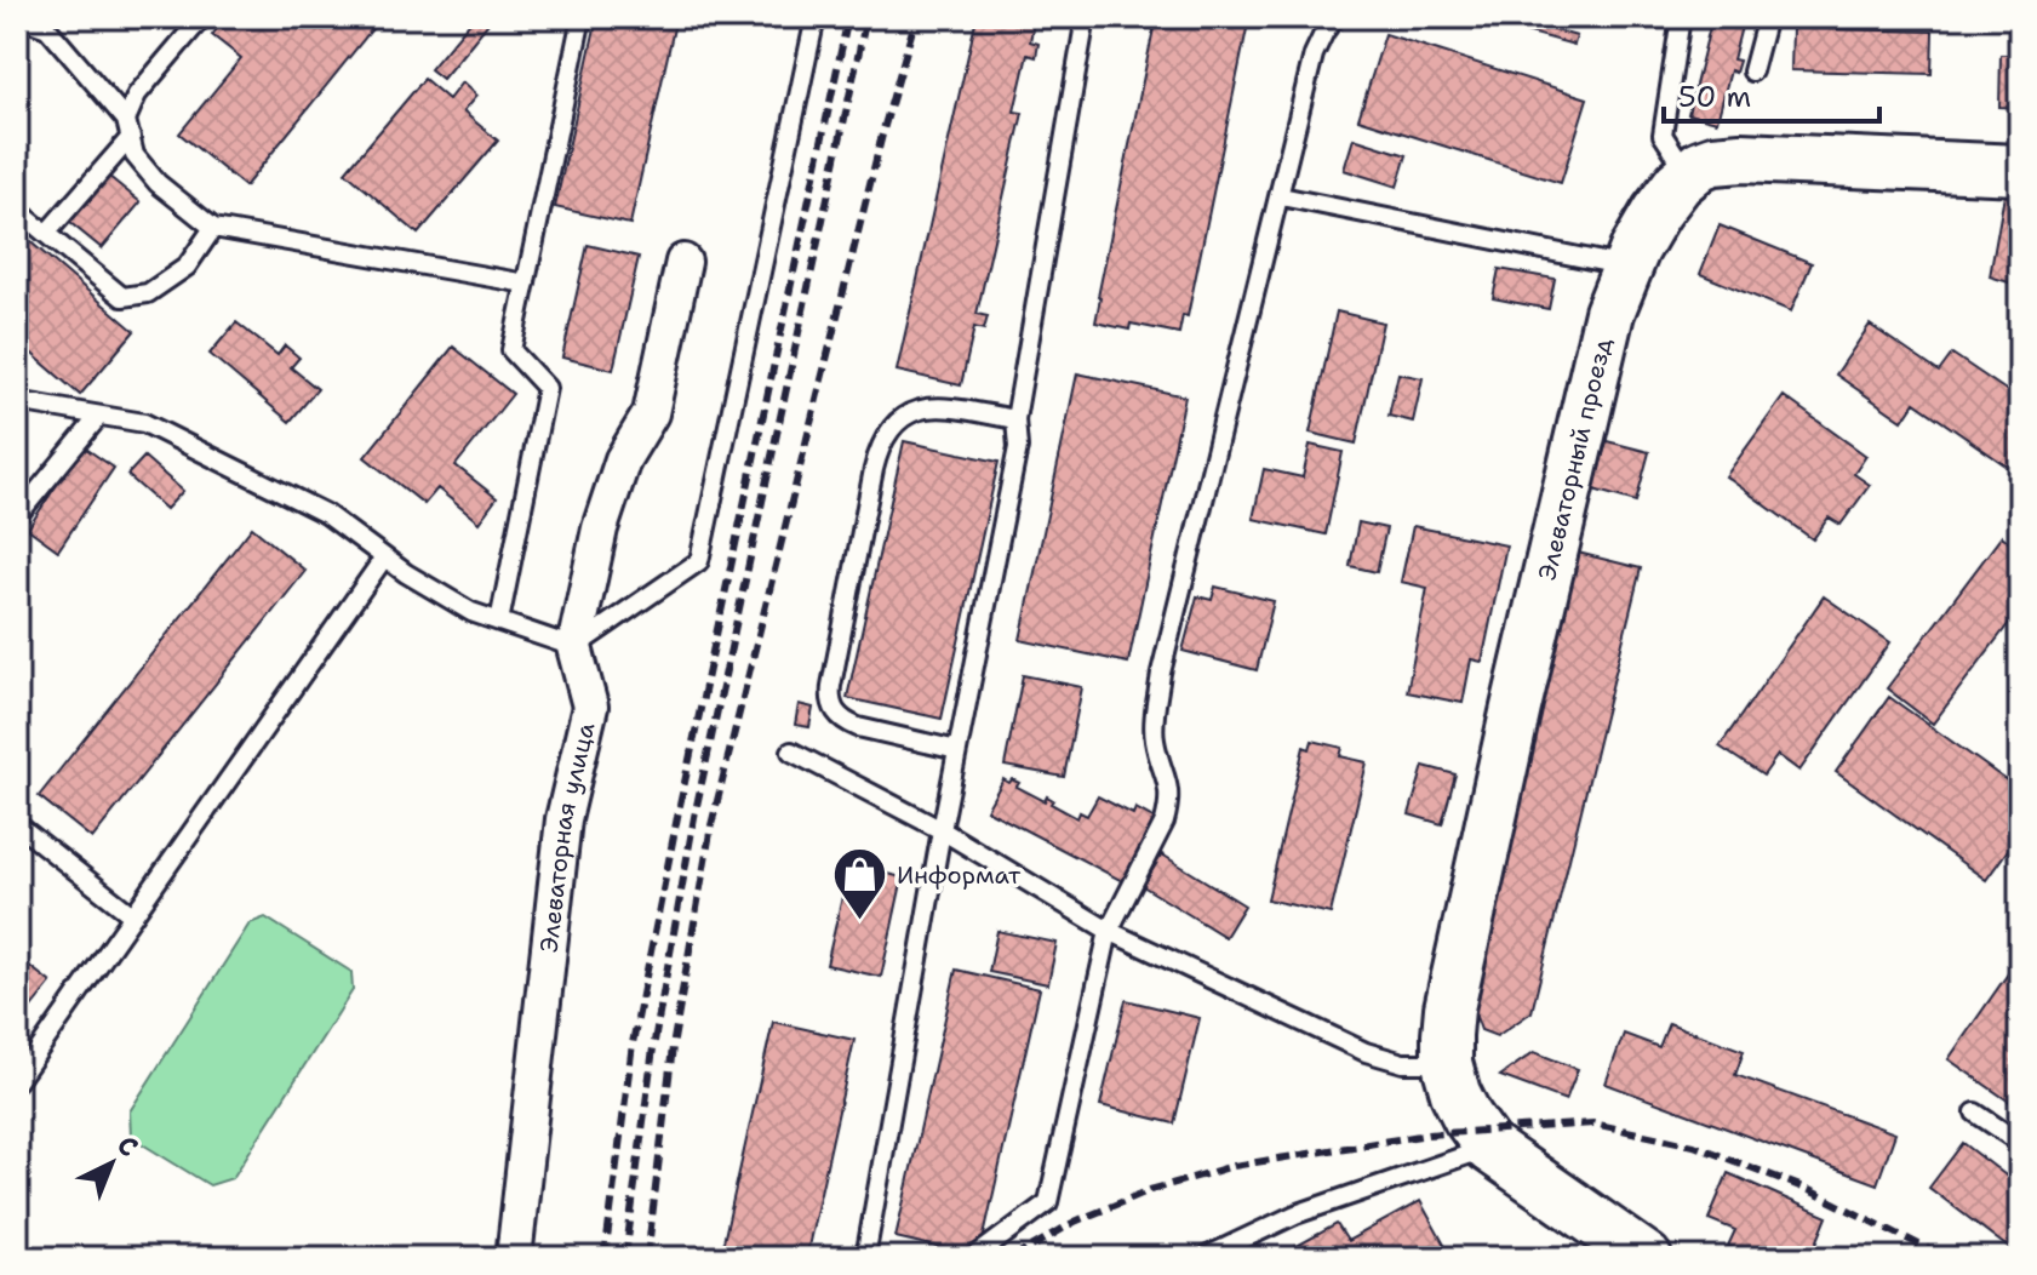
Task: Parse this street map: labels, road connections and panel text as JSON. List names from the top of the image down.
{
  "streets": {
    "street": ["Элеваторный проезд", "Элеваторная улица"]
  },
  "places": {
    "shop": ["Информат"]
  },
  "scale_bar": "50 m",
  "north": "top right"
}
